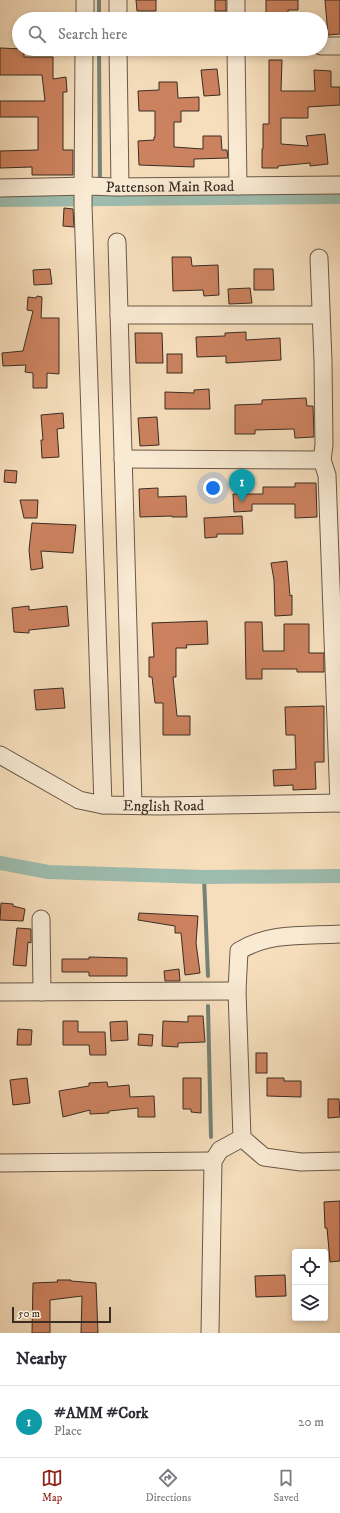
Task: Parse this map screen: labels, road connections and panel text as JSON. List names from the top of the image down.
{
  "streets": {
    "street": ["Pattenson Main Road", "English Road"]
  },
  "scale_bar": "50 m",
  "page": {
    "search": "Search here",
    "pins": "1",
    "scale": "50 m",
    "heading": "Nearby",
    "list": [
      {
        "mark": "1",
        "name": "#AMM #Cork",
        "note": "Place",
        "value": "20 m"
      }
    ],
    "nav": ["Map", "Directions", "Saved"]
  }
}
